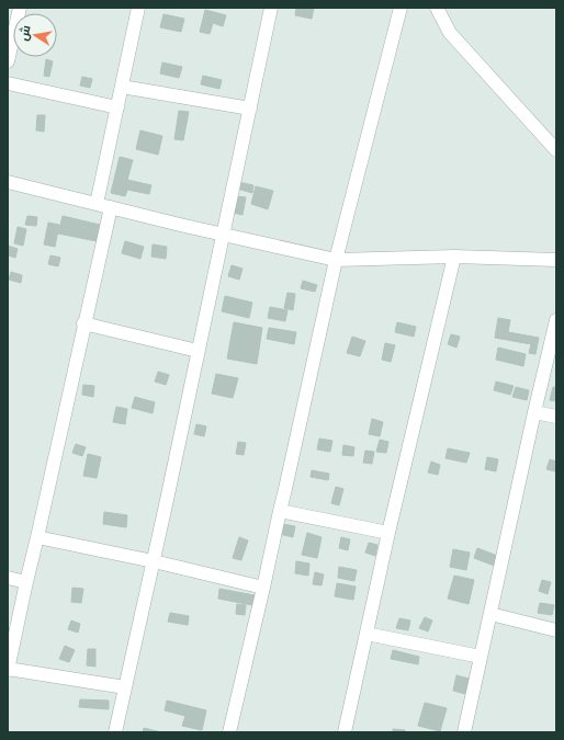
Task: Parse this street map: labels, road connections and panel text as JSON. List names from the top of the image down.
{
  "north": "left"
}
